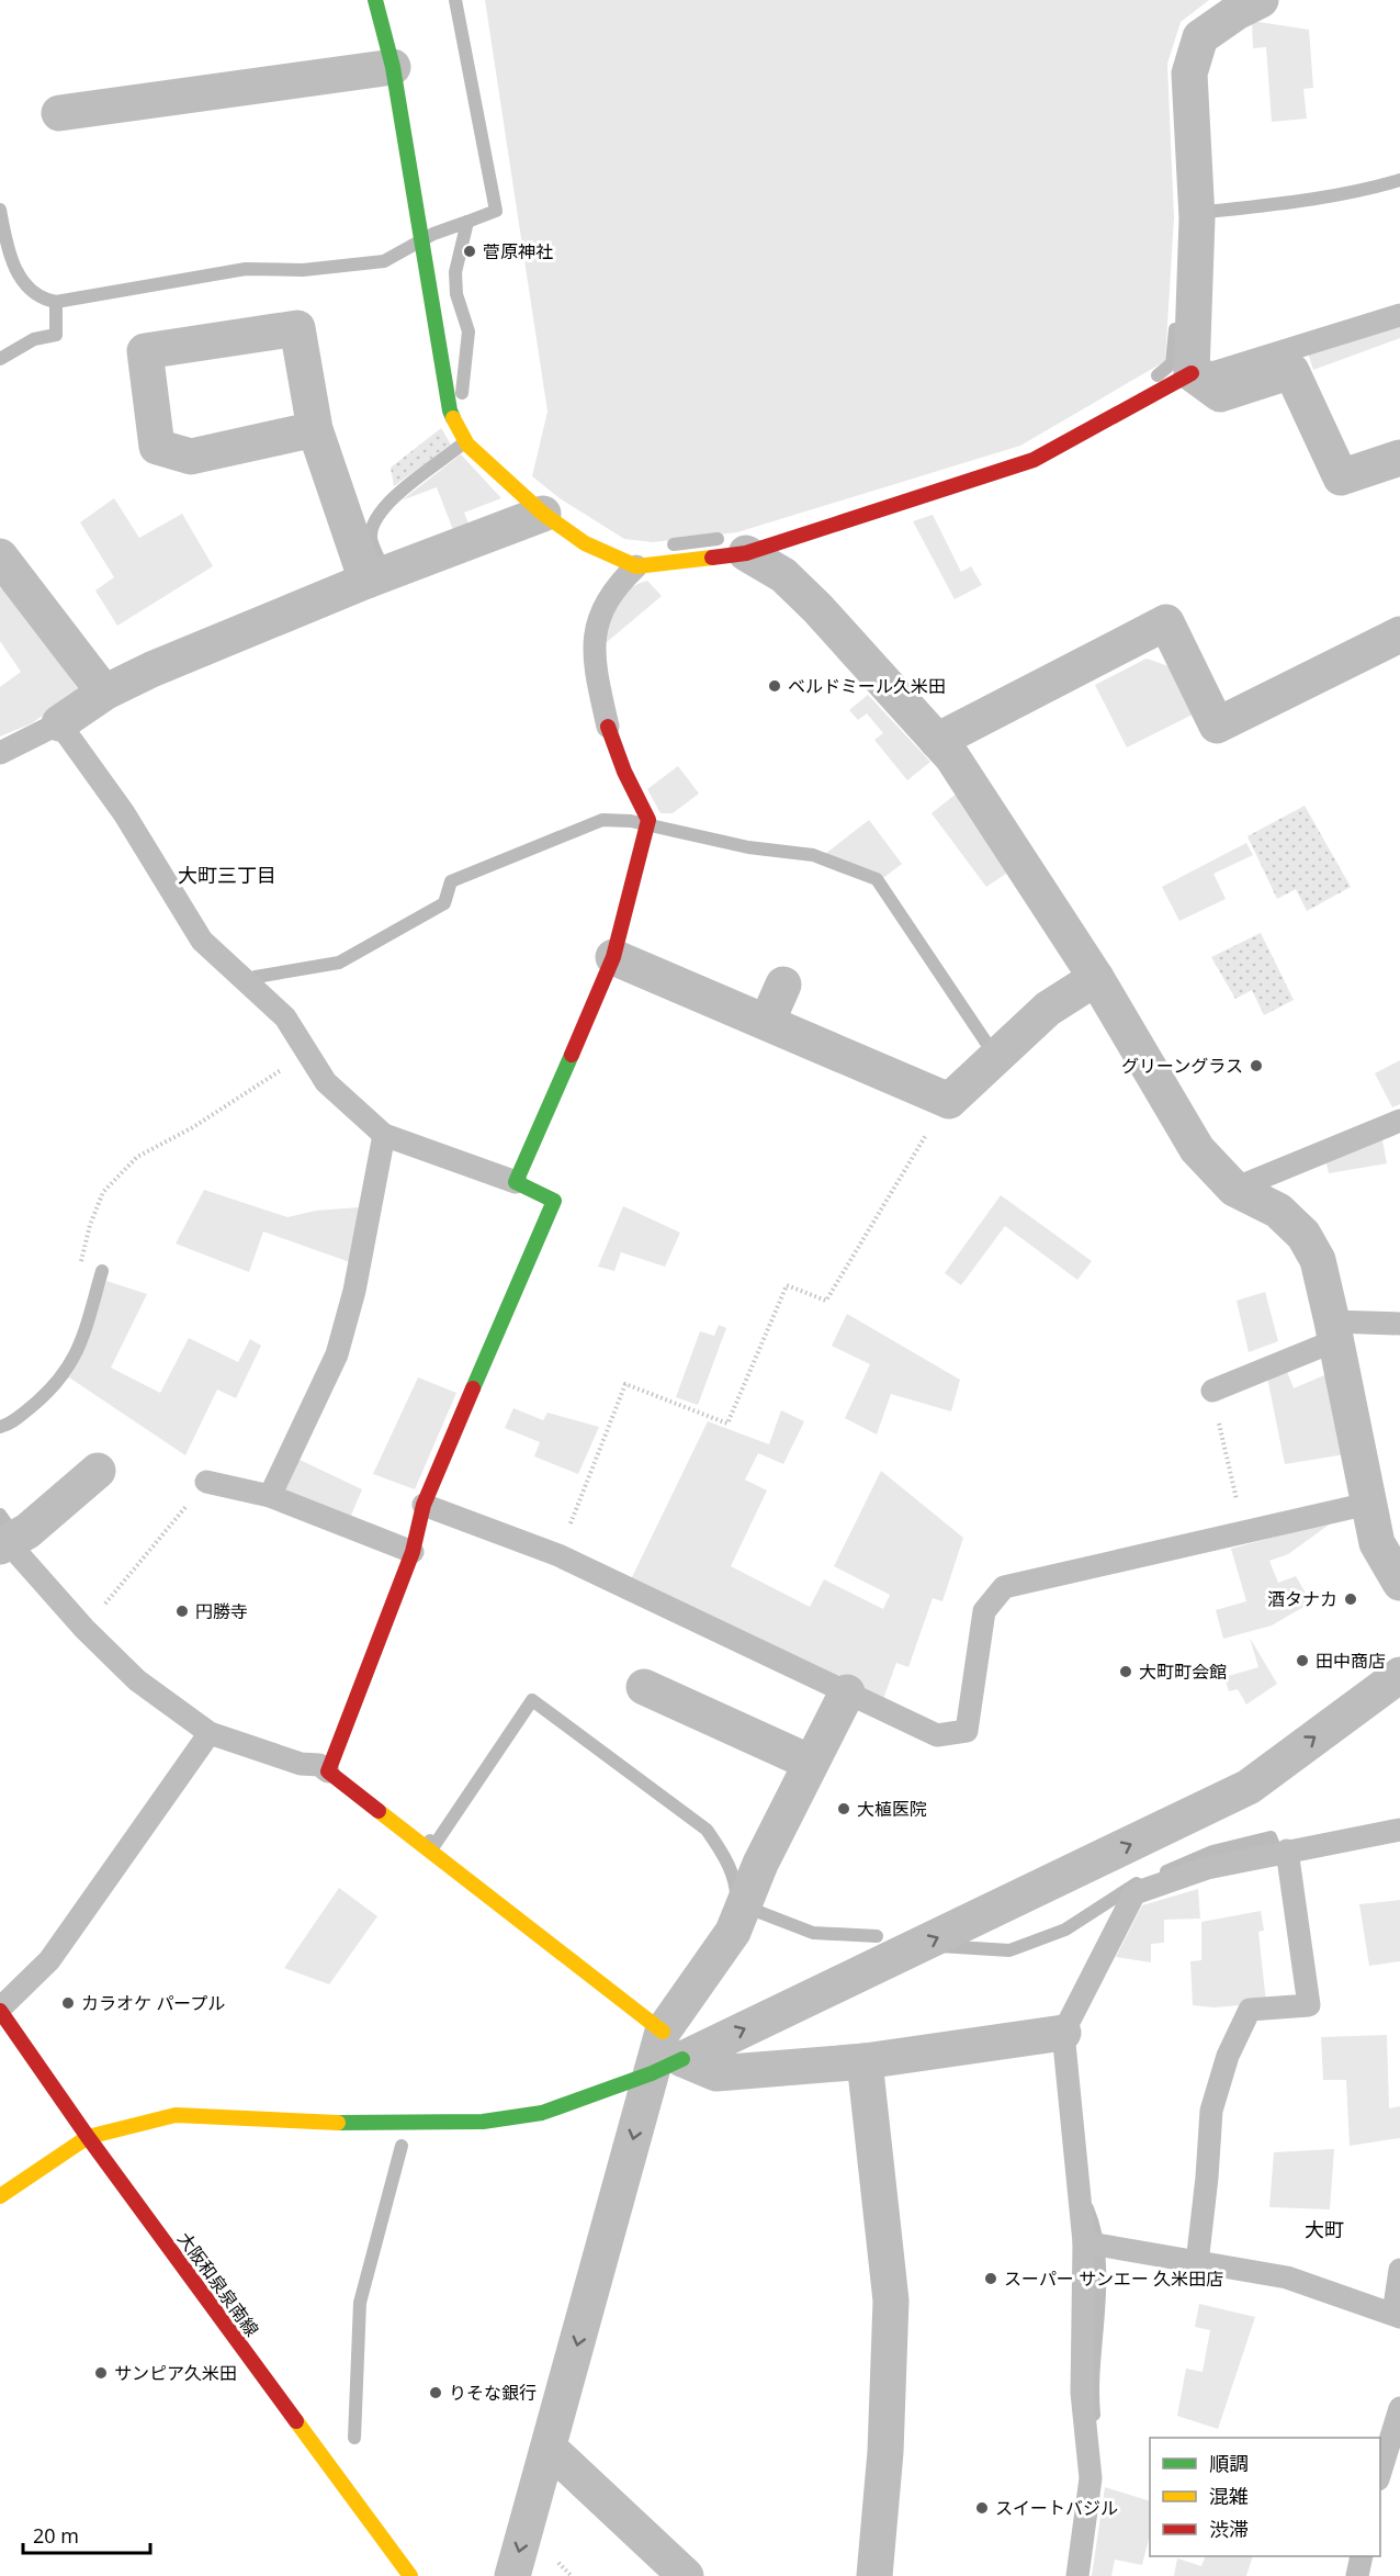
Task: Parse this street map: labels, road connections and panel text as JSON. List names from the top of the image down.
{
  "streets": {
    "street": ["大阪和泉泉南線"]
  },
  "districts": ["大町三丁目", "大町"],
  "places": [
    "菅原神社",
    "ベルドミール久米田",
    "グリーングラス",
    "酒タナカ",
    "円勝寺",
    "田中商店",
    "大町町会館",
    "大植医院",
    "カラオケ パープル",
    "スーパー サンエー 久米田店",
    "サンピア久米田",
    "りそな銀行",
    "スイートバジル"
  ],
  "legend": ["順調", "混雑", "渋滞"],
  "scale_bar": "20 m"
}
